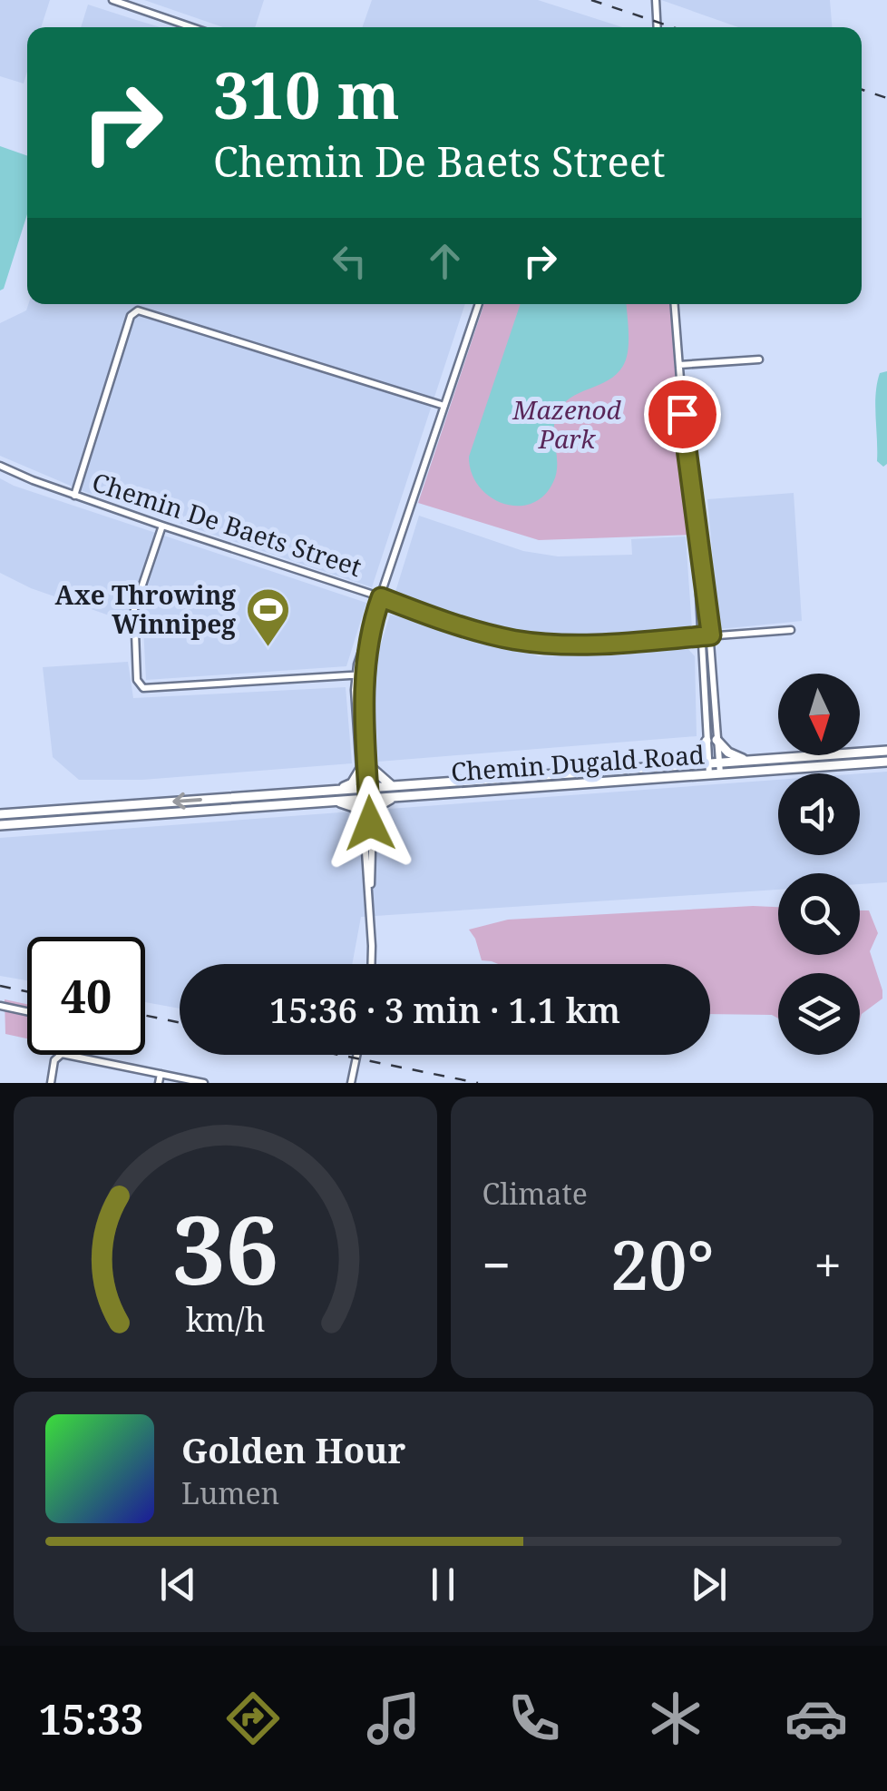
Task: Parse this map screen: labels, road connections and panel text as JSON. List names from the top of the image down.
{
  "streets": {
    "main road": ["Chemin Dugald Road"],
    "street": ["Chemin De Baets Street"]
  },
  "parks": ["Mazenod Park"],
  "places": {
    "sports": ["Axe Throwing Winnipeg"]
  },
  "north": "bottom",
  "page": {
    "turn": ["310 m", "Chemin De Baets Street"],
    "limit": "40",
    "trip": "15:36 · 3 min · 1.1 km",
    "tile": "Climate",
    "heat": ["−", "20°", "+"],
    "song": ["Golden Hour", "Lumen"],
    "tabs": "15:33",
    "gauge": ["36", "km/h"]
  }
}
